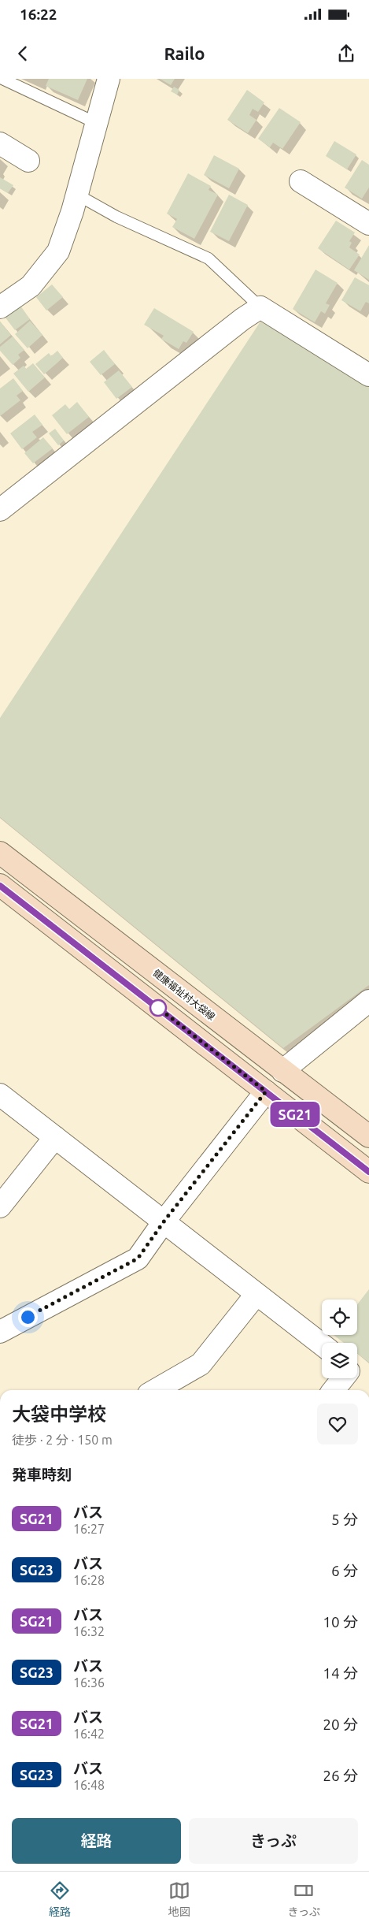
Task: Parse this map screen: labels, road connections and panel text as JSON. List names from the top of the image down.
{
  "streets": {
    "street": ["健康福祉村大袋線"]
  },
  "lines": ["bus line SG21"],
  "page": {
    "status": "16:22",
    "header": "Railo",
    "on_map": "SG21",
    "heading": [
      ["大袋中学校", "徒歩 · 2 分 · 150 m"],
      "発車時刻"
    ],
    "list": [
      {
        "mark": "SG21",
        "name": "バス",
        "note": "16:27",
        "value": "5 分"
      },
      {
        "mark": "SG23",
        "name": "バス",
        "note": "16:28",
        "value": "6 分"
      },
      {
        "mark": "SG21",
        "name": "バス",
        "note": "16:32",
        "value": "10 分"
      },
      {
        "mark": "SG23",
        "name": "バス",
        "note": "16:36",
        "value": "14 分"
      },
      {
        "mark": "SG21",
        "name": "バス",
        "note": "16:42",
        "value": "20 分"
      },
      {
        "mark": "SG23",
        "name": "バス",
        "note": "16:48",
        "value": "26 分"
      }
    ],
    "buttons": ["経路", "きっぷ"],
    "tabs": ["経路", "地図", "きっぷ"]
  }
}
